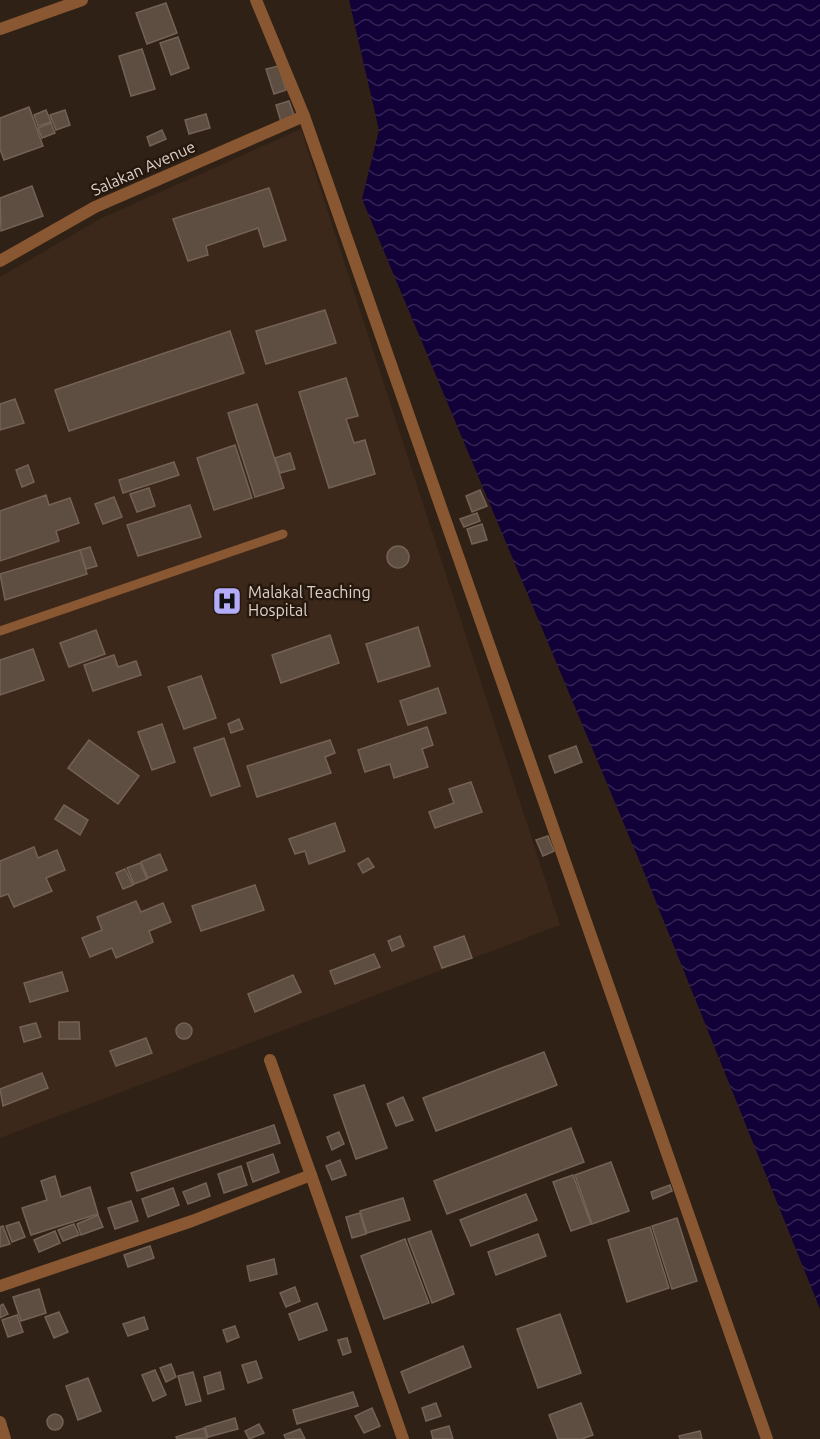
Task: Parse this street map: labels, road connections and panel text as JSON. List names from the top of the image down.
{
  "streets": {
    "street": ["Salakan Avenue"]
  },
  "places": {
    "hospital": ["Malakal Teaching Hospital"]
  }
}
